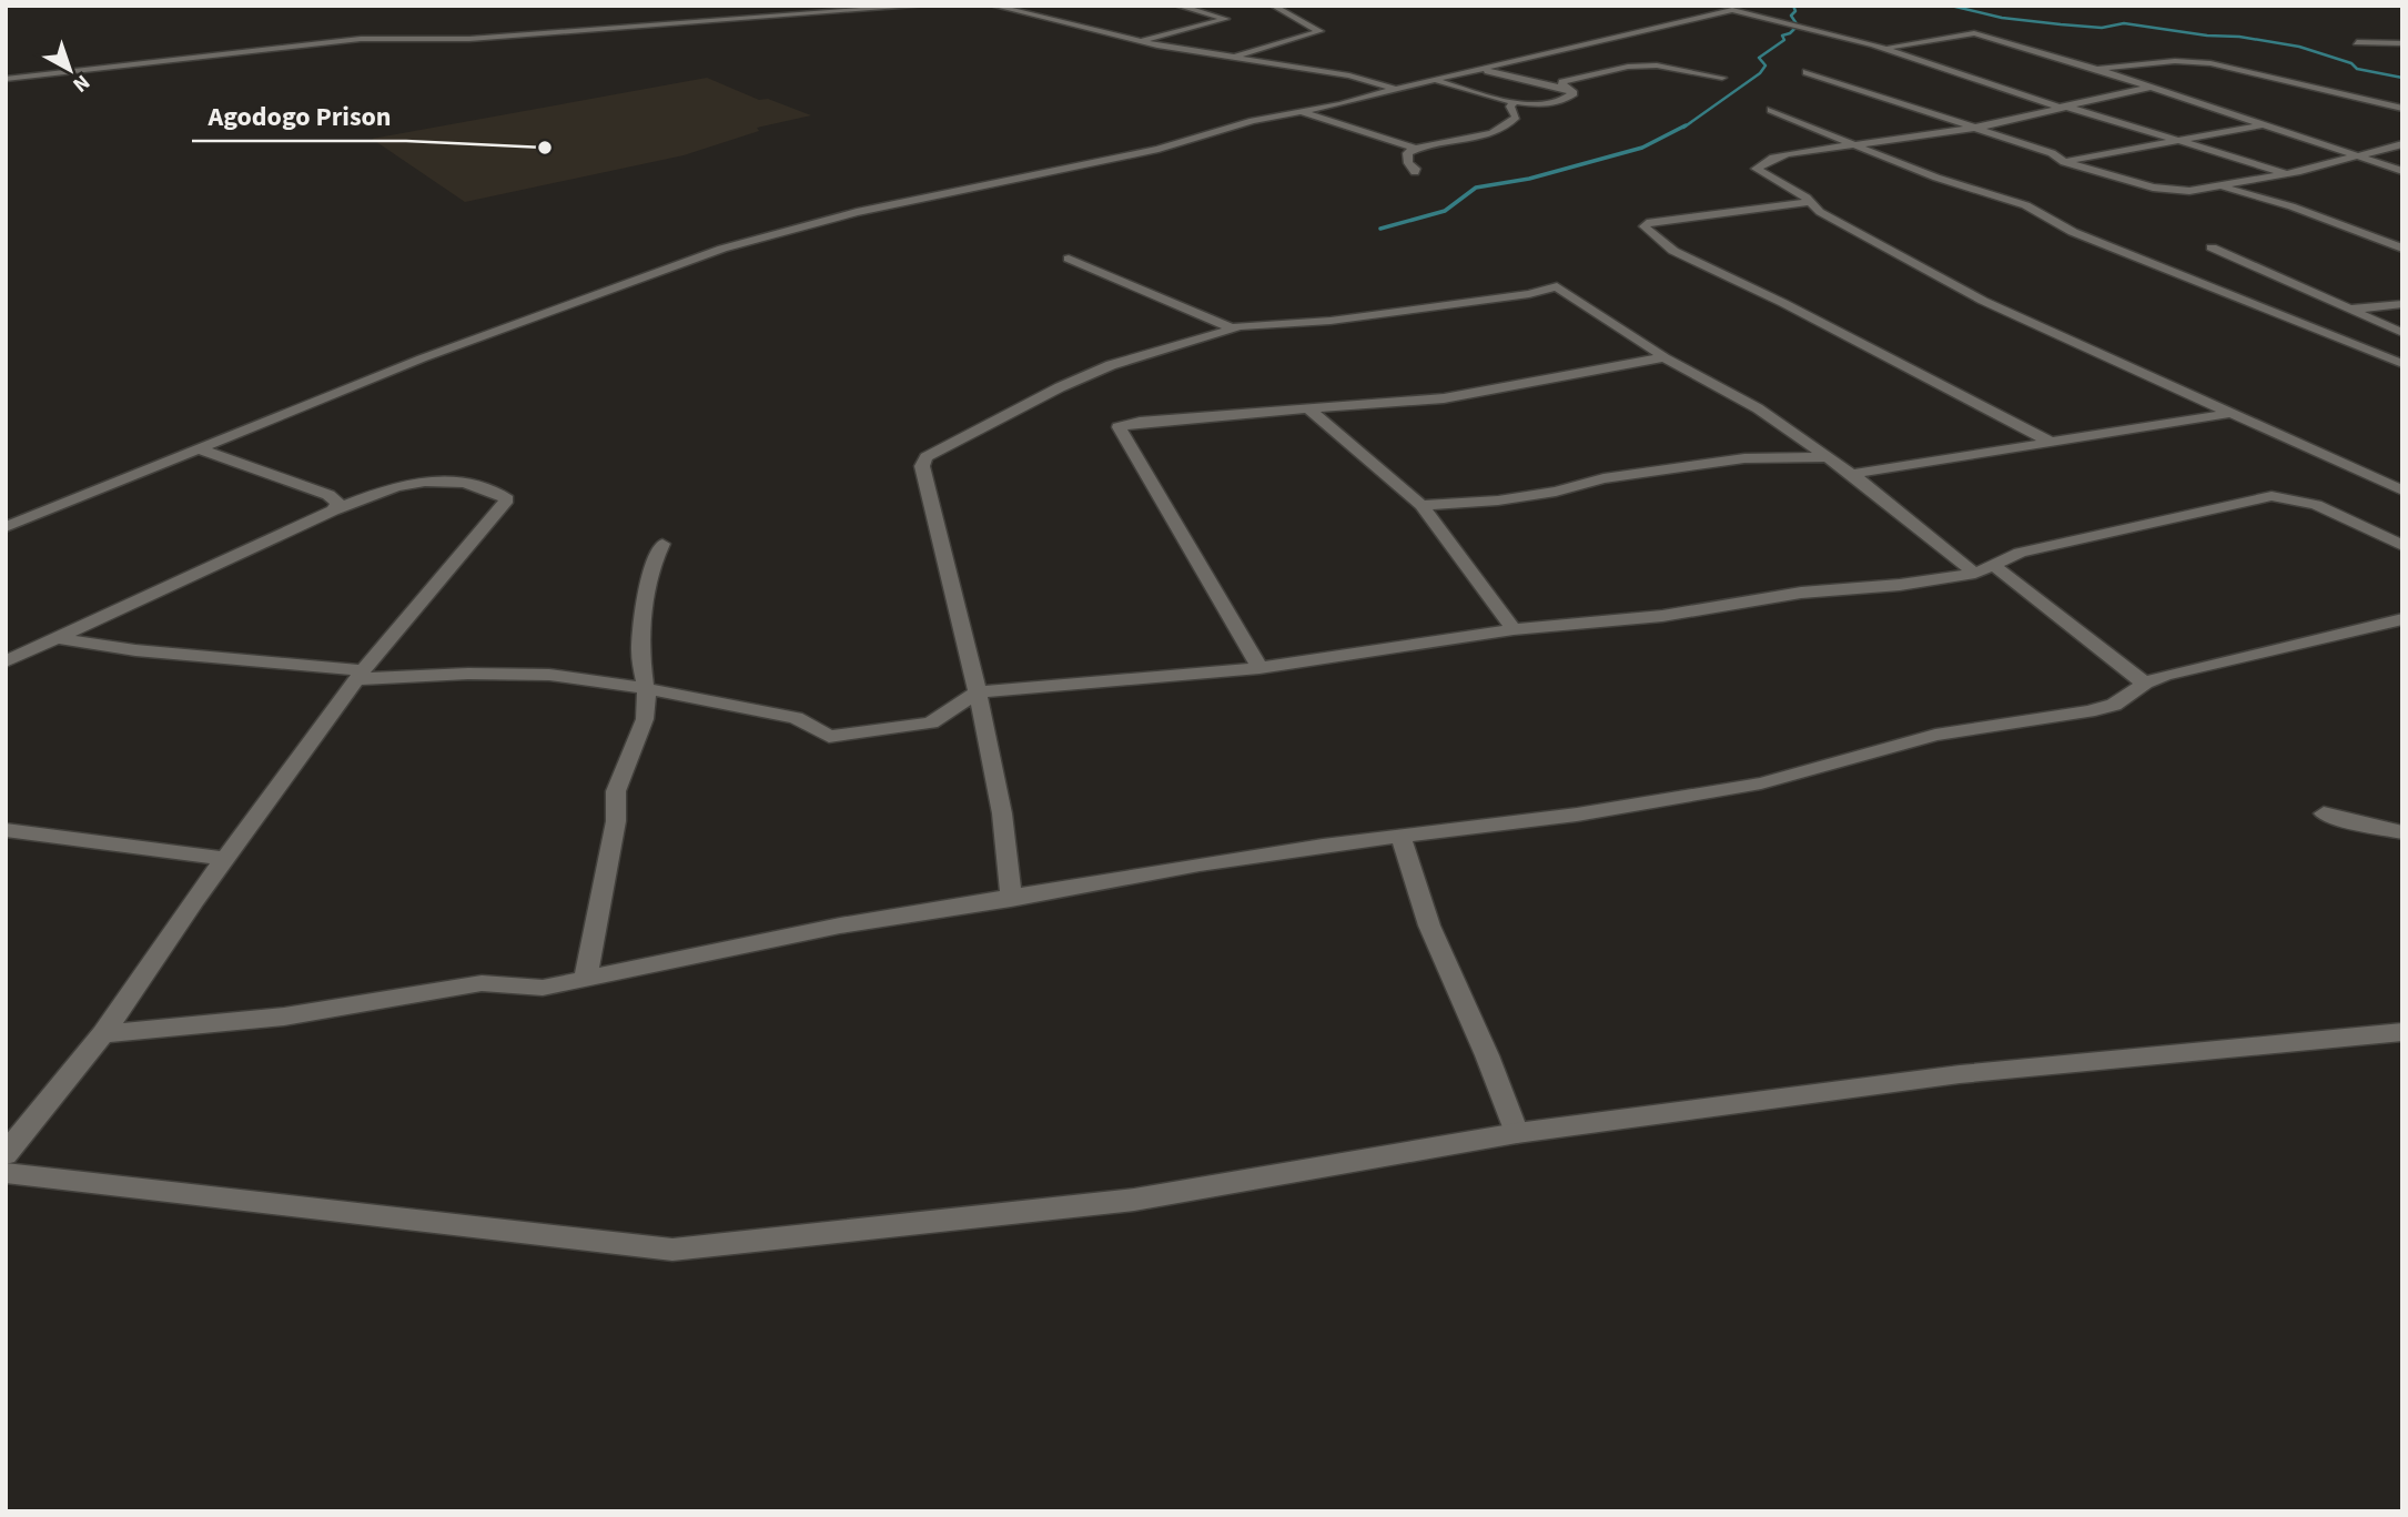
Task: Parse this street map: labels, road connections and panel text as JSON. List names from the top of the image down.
{
  "places": ["Agodogo Prison"],
  "north": "bottom right"
}
